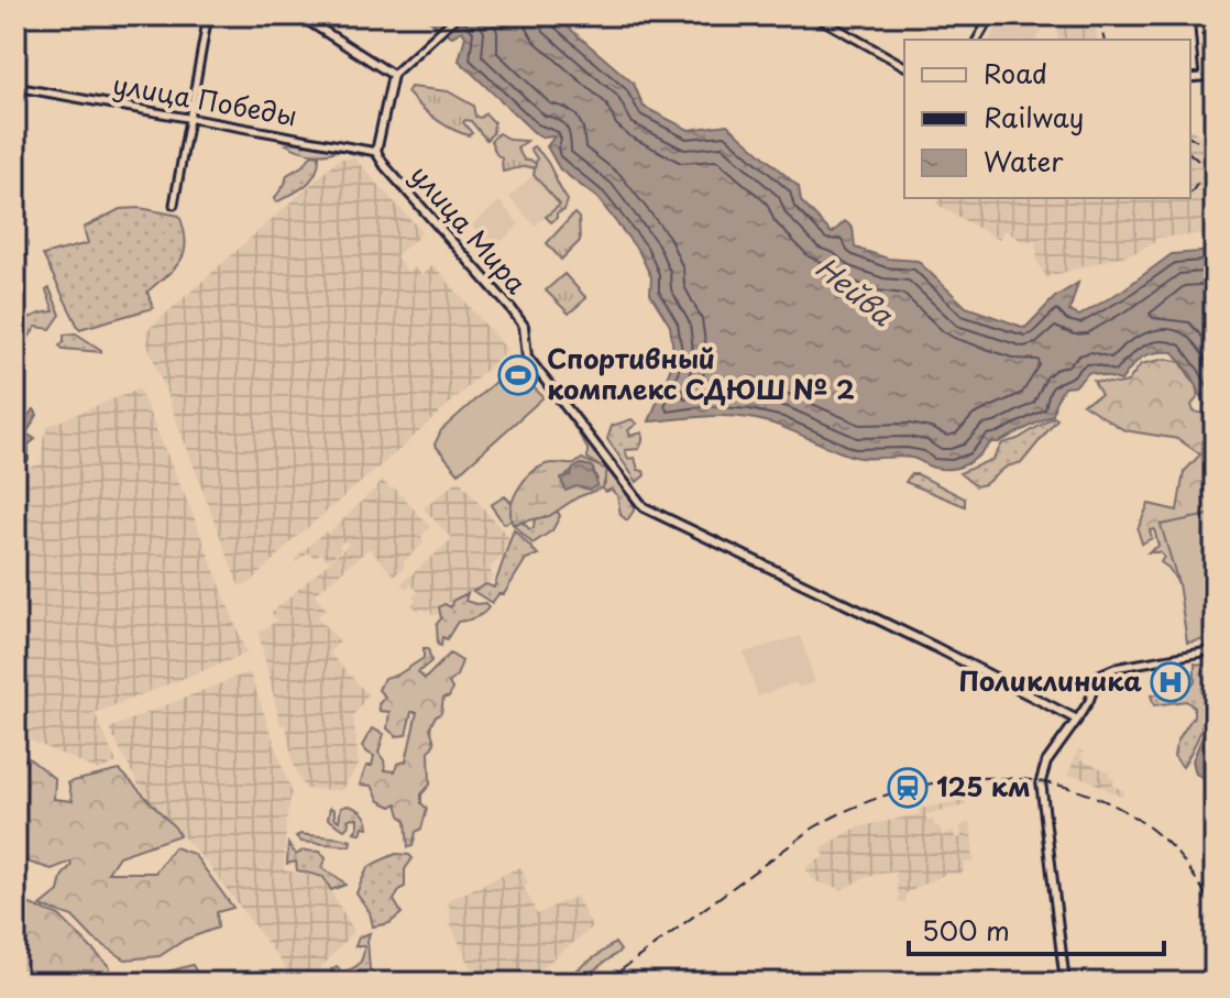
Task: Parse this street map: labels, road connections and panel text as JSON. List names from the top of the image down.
{
  "streets": {
    "main road": ["улица Мира"],
    "street": ["улица Победы"]
  },
  "crossings": [
    ["улица Победы", "улица Мира"]
  ],
  "water": ["Нейва"],
  "places": {
    "sports": ["Спортивный комплекс СДЮШ № 2"],
    "hospital": ["Поликлиника"],
    "station": ["125 км"]
  },
  "legend": ["Road", "Railway", "Water"],
  "scale_bar": "500 m"
}
